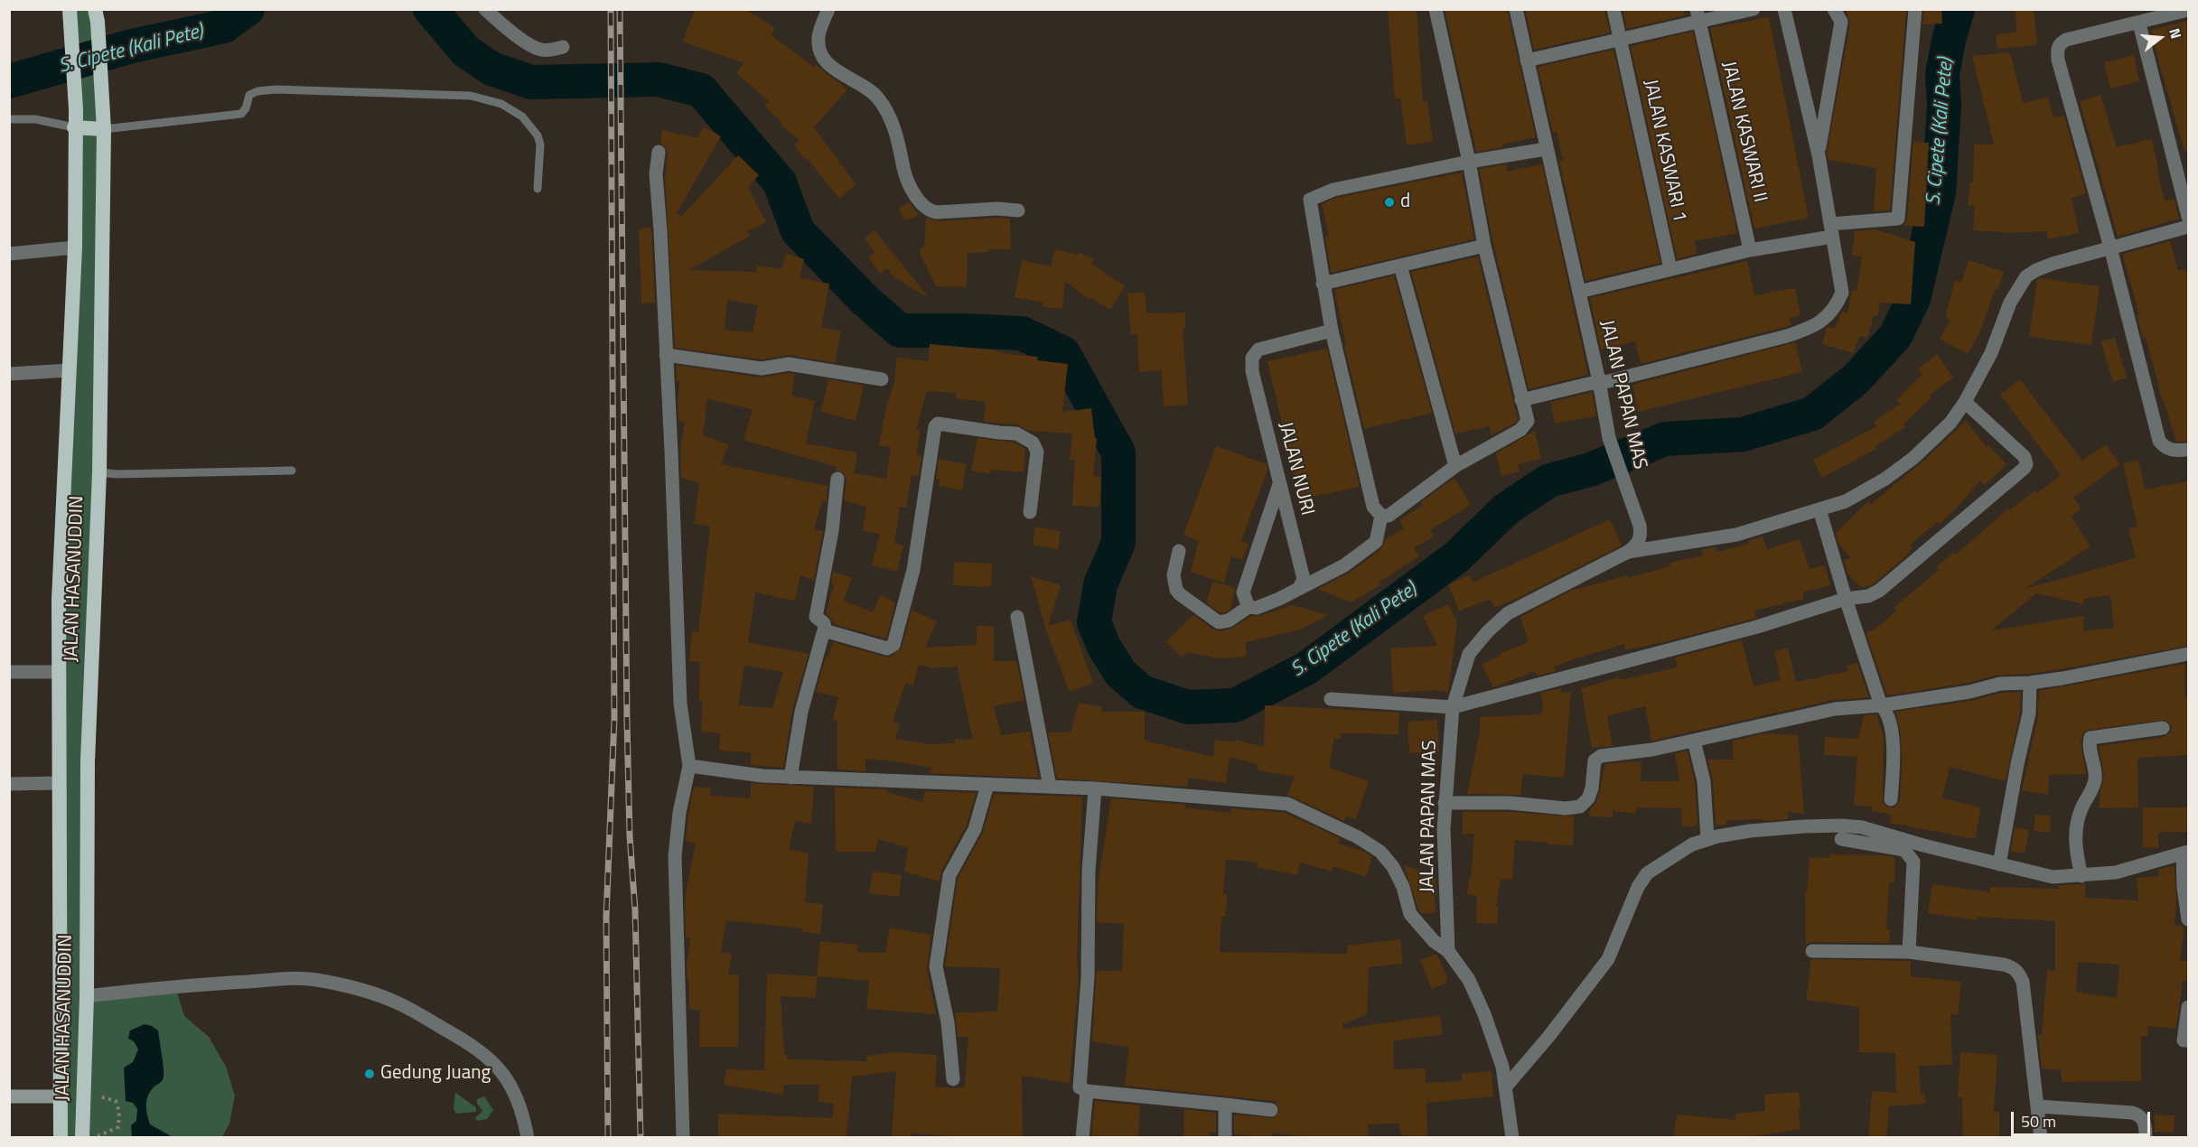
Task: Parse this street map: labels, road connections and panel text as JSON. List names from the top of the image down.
{
  "streets": {
    "highway": ["JALAN HASANUDDIN"],
    "street": [
      "JALAN KASWARI II",
      "JALAN KASWARI 1",
      "JALAN PAPAN MAS",
      "JALAN NURI"
    ]
  },
  "water": ["S. Cipete (Kali Pete)"],
  "places": ["d", "Gedung Juang"],
  "scale_bar": "50 m",
  "north": "right"
}
